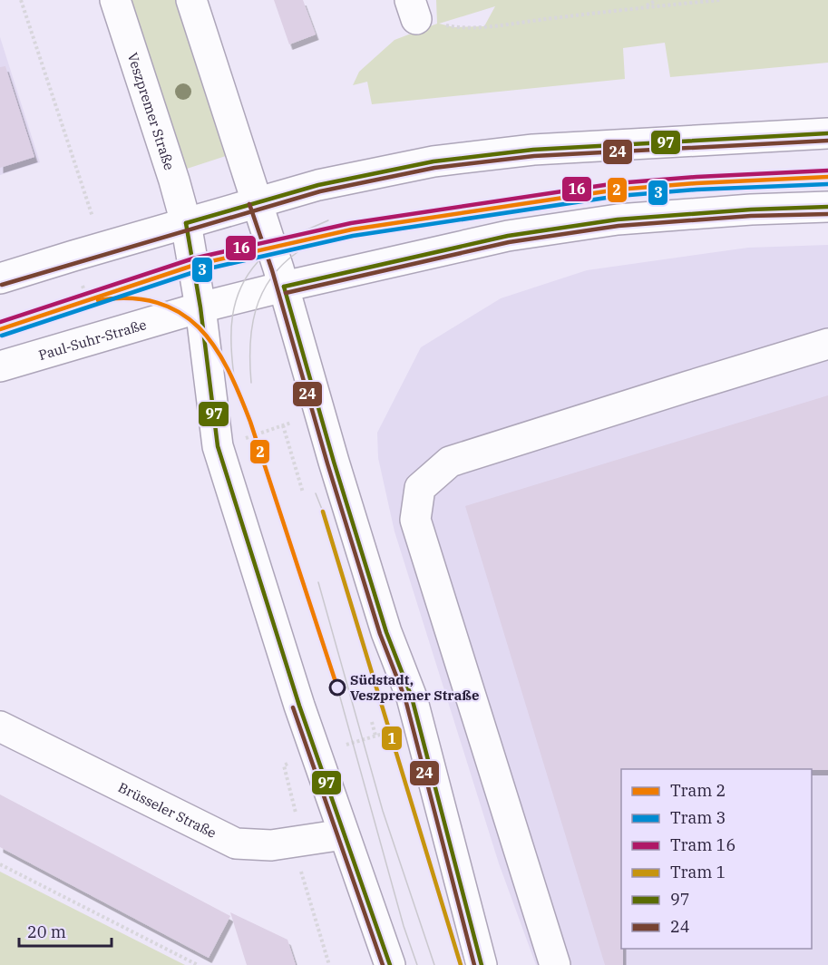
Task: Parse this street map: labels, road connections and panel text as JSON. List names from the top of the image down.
{
  "streets": {
    "street": ["Veszpremer Straße", "Paul-Suhr-Straße", "Brüsseler Straße"]
  },
  "crossings": [
    ["Veszpremer Straße", "Paul-Suhr-Straße"],
    ["Veszpremer Straße", "Brüsseler Straße"]
  ],
  "places": ["Südstadt, Veszpremer Straße"],
  "lines": [
    "transit line 97",
    "transit line 24",
    "tram line 16",
    "tram line 2",
    "tram line 3",
    "tram line 1"
  ],
  "legend": [
    "Tram 2",
    "Tram 3",
    "Tram 16",
    "Tram 1",
    "97",
    "24"
  ],
  "scale_bar": "20 m"
}
